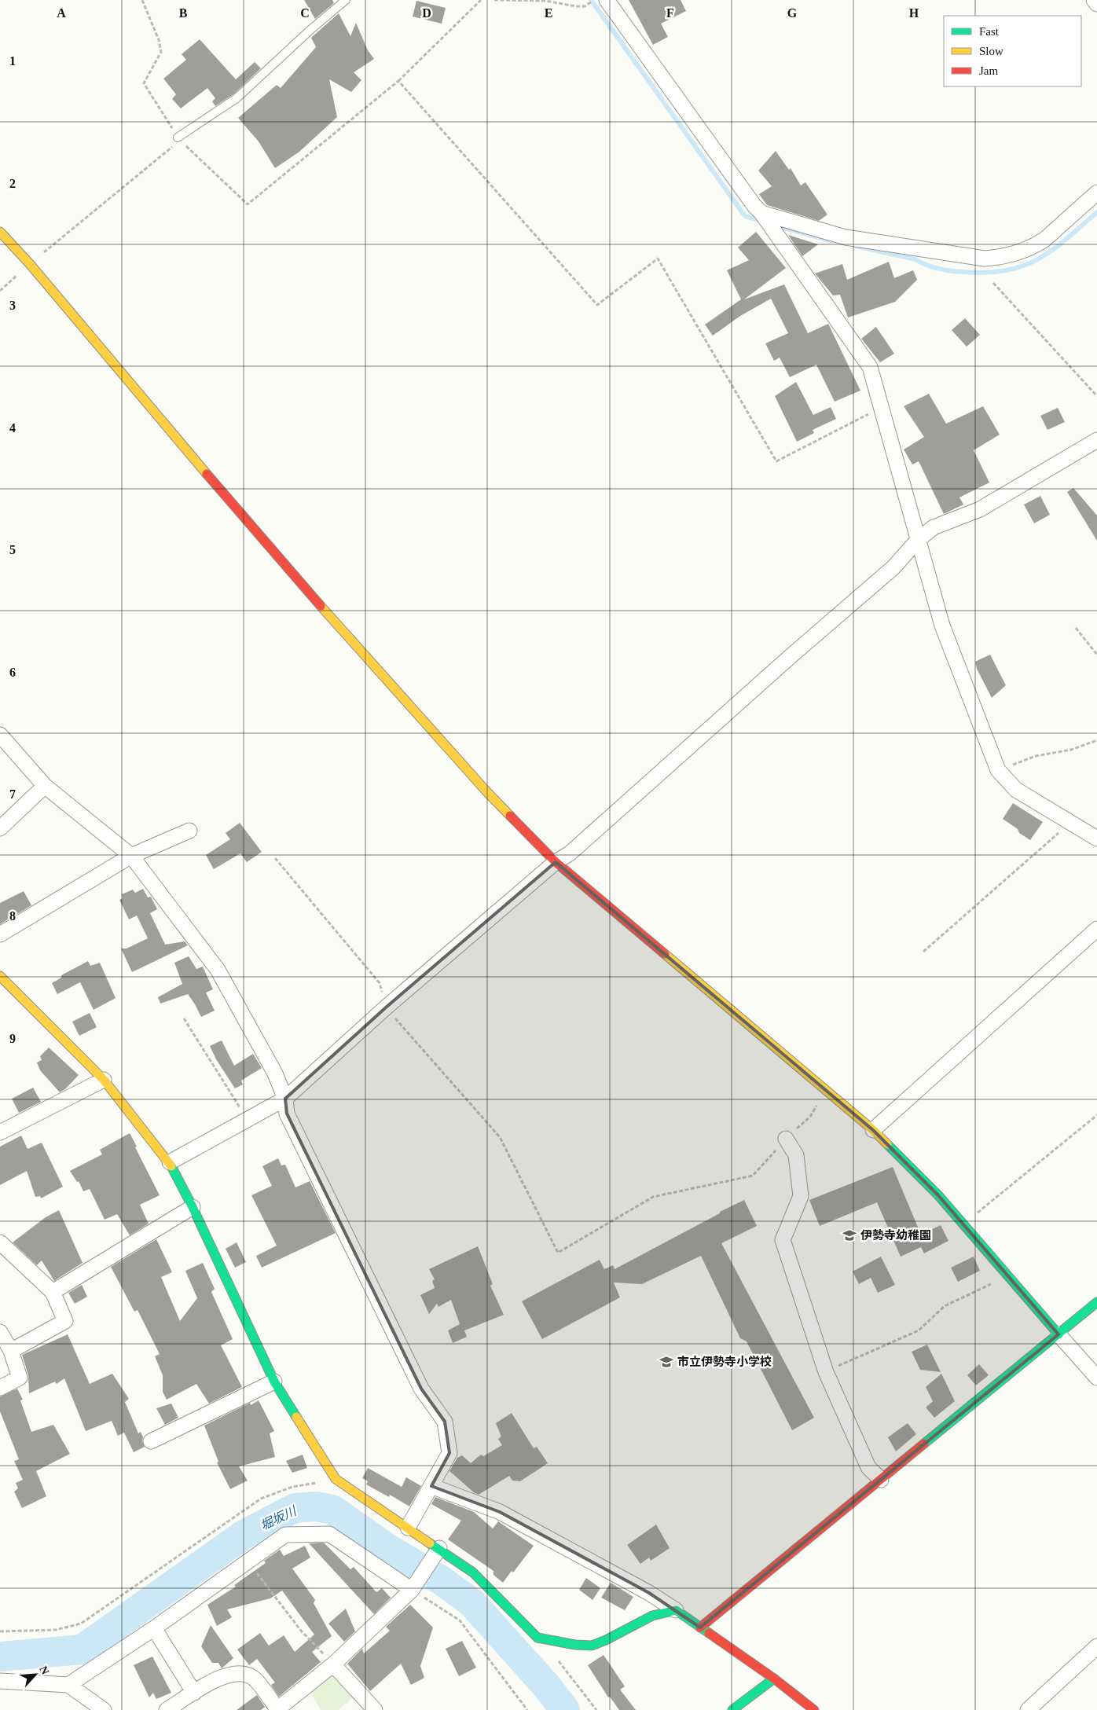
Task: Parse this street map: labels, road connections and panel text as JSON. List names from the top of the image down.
{
  "water": ["堀坂川"],
  "places": {
    "school or university": ["伊勢寺幼稚園", "市立伊勢寺小学校"]
  },
  "legend": ["Fast", "Slow", "Jam"],
  "north": "top right",
  "grid": {
    "columns": [
      "A",
      "B",
      "C",
      "D",
      "E",
      "F",
      "G",
      "H"
    ],
    "rows": [
      "1",
      "2",
      "3",
      "4",
      "5",
      "6",
      "7",
      "8",
      "9"
    ]
  }
}
